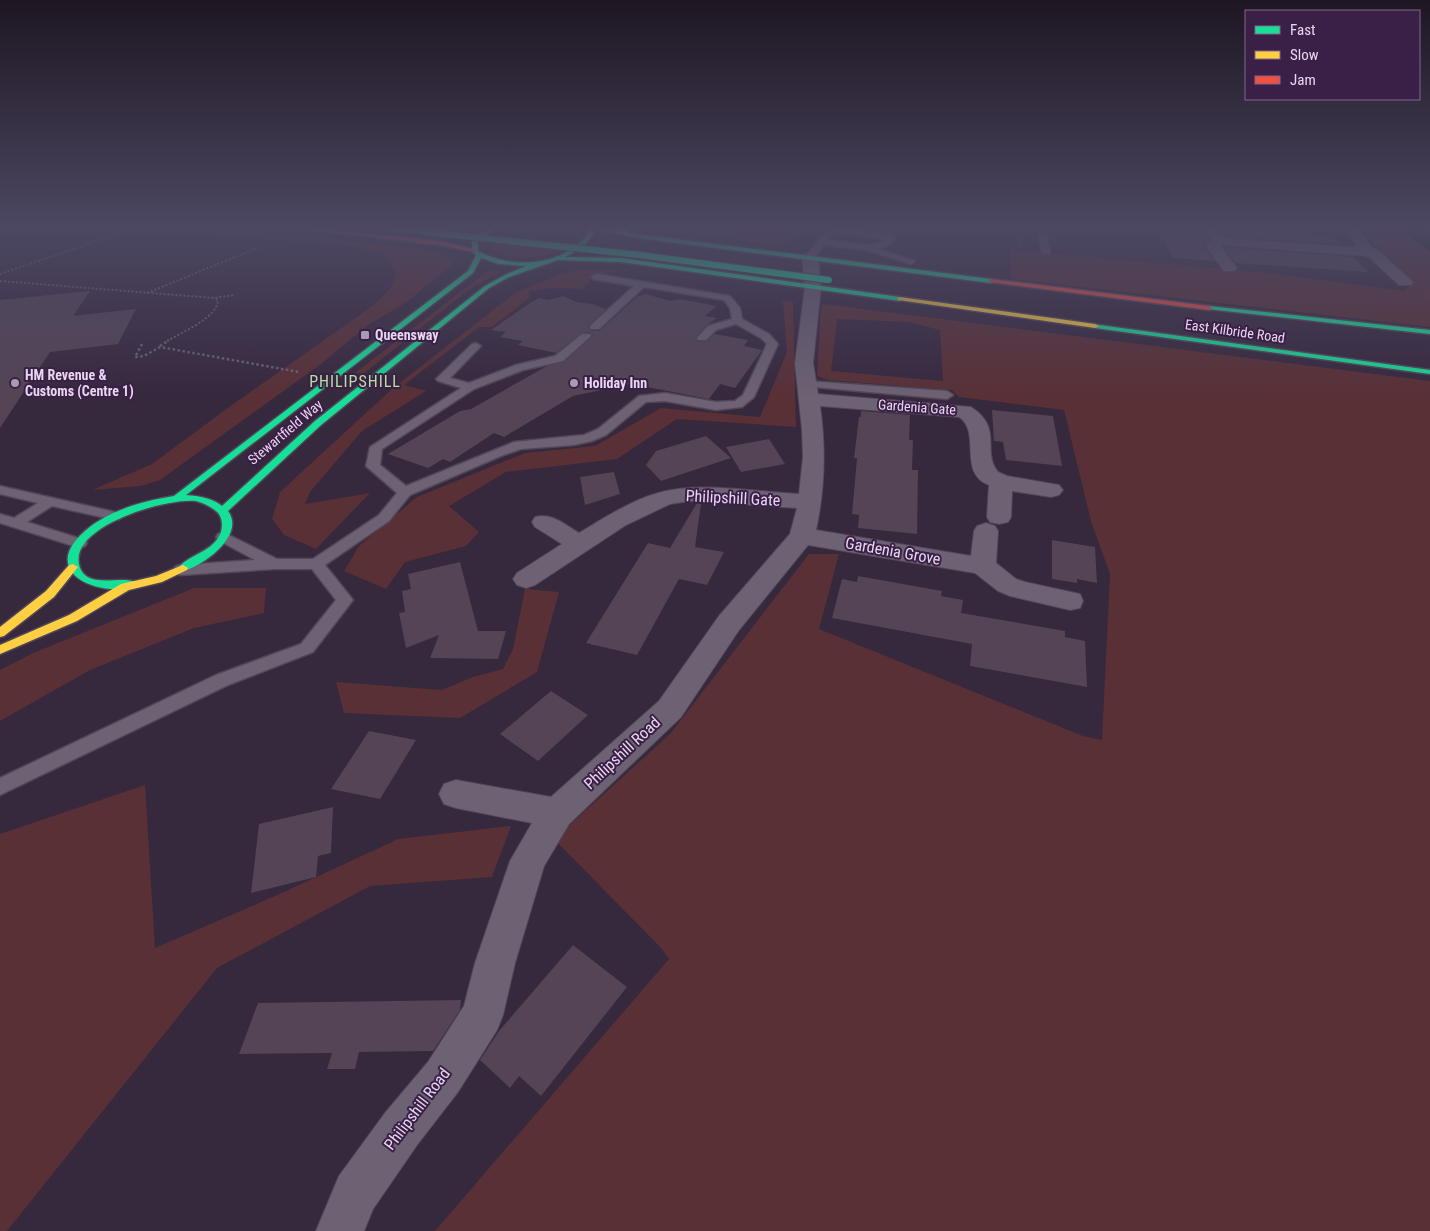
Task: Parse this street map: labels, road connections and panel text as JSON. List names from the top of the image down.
{
  "streets": {
    "main road": ["East Kilbride Road", "Stewartfield Way"],
    "street": [
      "Gardenia Gate",
      "Philipshill Gate",
      "Gardenia Grove",
      "Philipshill Road"
    ]
  },
  "crossings": [
    ["Gardenia Gate", "Philipshill Road"],
    ["Philipshill Gate", "Philipshill Road"],
    ["Gardenia Grove", "Philipshill Road"]
  ],
  "districts": ["PHILIPSHILL"],
  "places": {
    "transit": ["Queensway"],
    "other": ["HM Revenue & Customs (Centre 1)", "Holiday Inn"]
  },
  "legend": ["Fast", "Slow", "Jam"]
}
